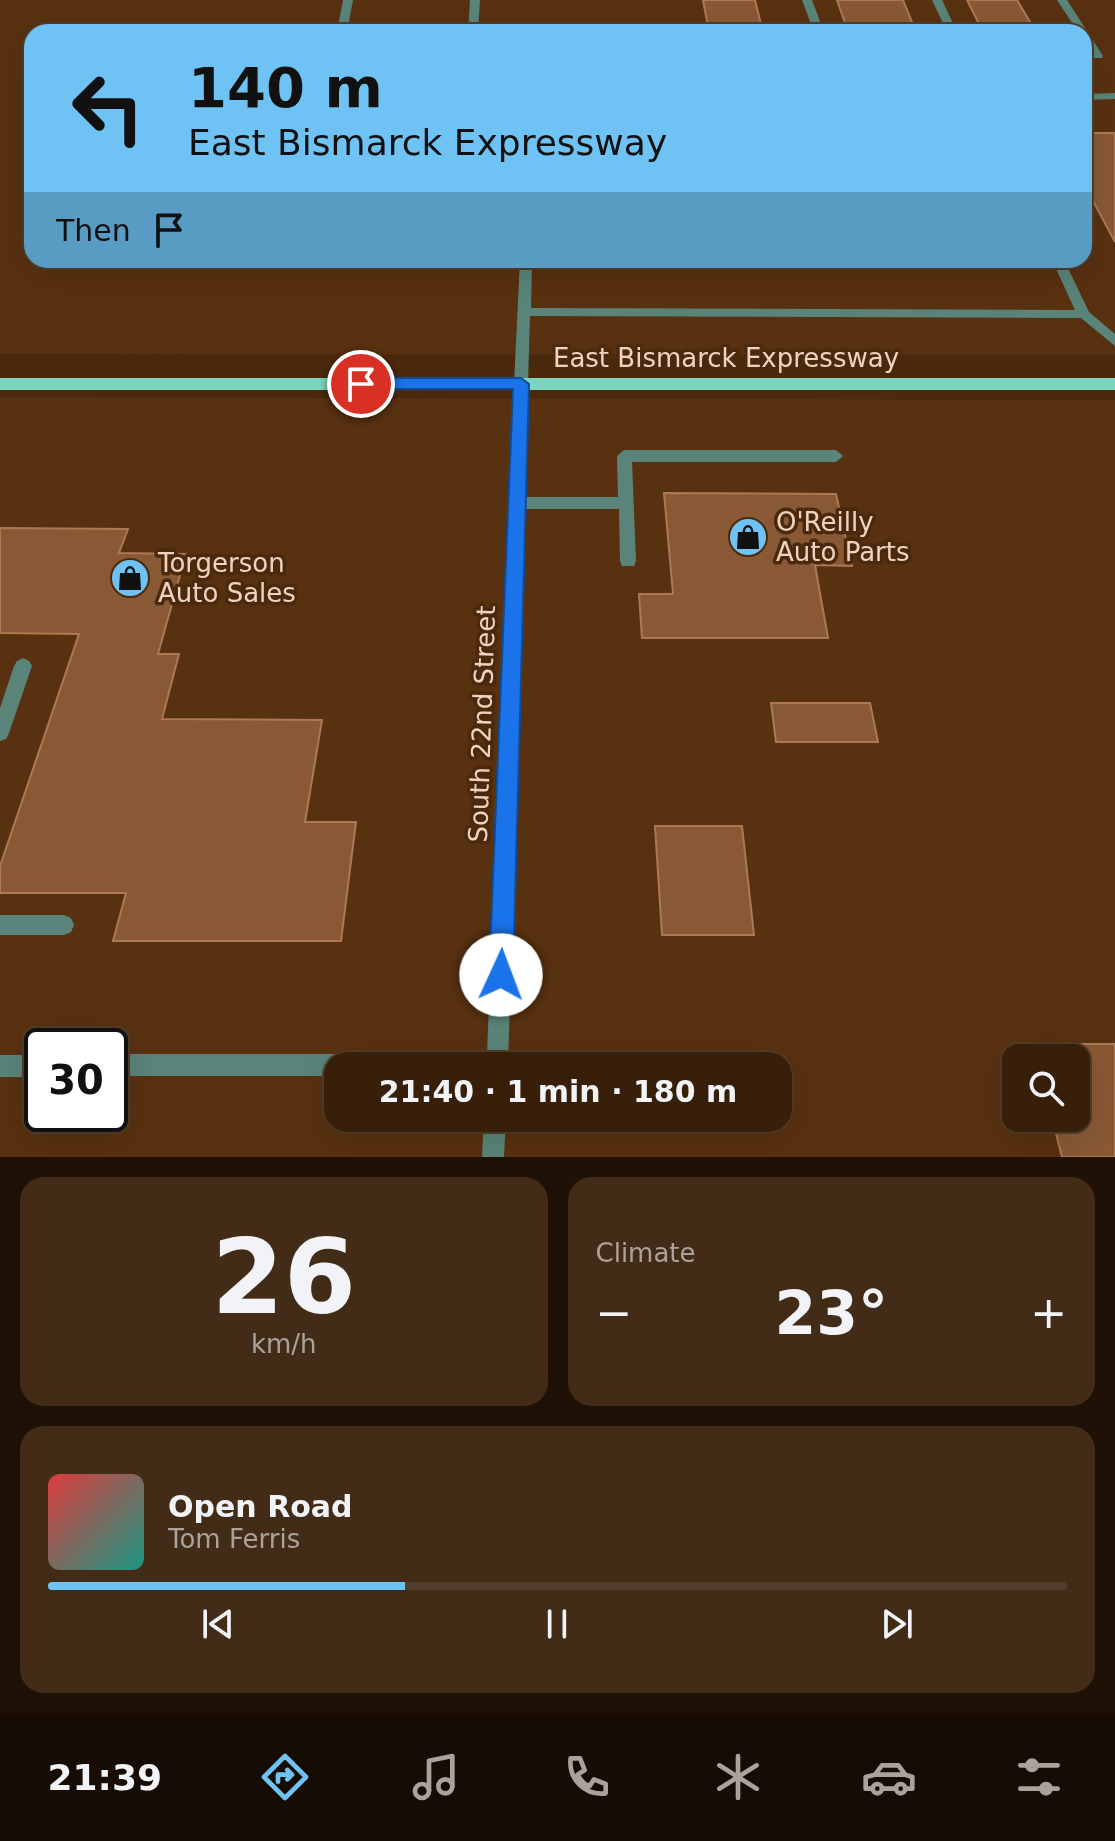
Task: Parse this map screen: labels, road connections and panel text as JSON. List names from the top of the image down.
{
  "streets": {
    "main road": ["East Bismarck Expressway"],
    "street": ["South 22nd Street"]
  },
  "crossings": [
    ["East Bismarck Expressway", "South 22nd Street"]
  ],
  "places": {
    "shop": ["O'Reilly Auto Parts", "Torgerson Auto Sales"]
  },
  "page": {
    "turn": ["140 m", "East Bismarck Expressway"],
    "then": "Then",
    "limit": "30",
    "trip": "21:40 · 1 min · 180 m",
    "tile": [
      ["26", "km/h"],
      "Climate"
    ],
    "heat": ["−", "23°", "+"],
    "song": ["Open Road", "Tom Ferris"],
    "tabs": "21:39"
  }
}
